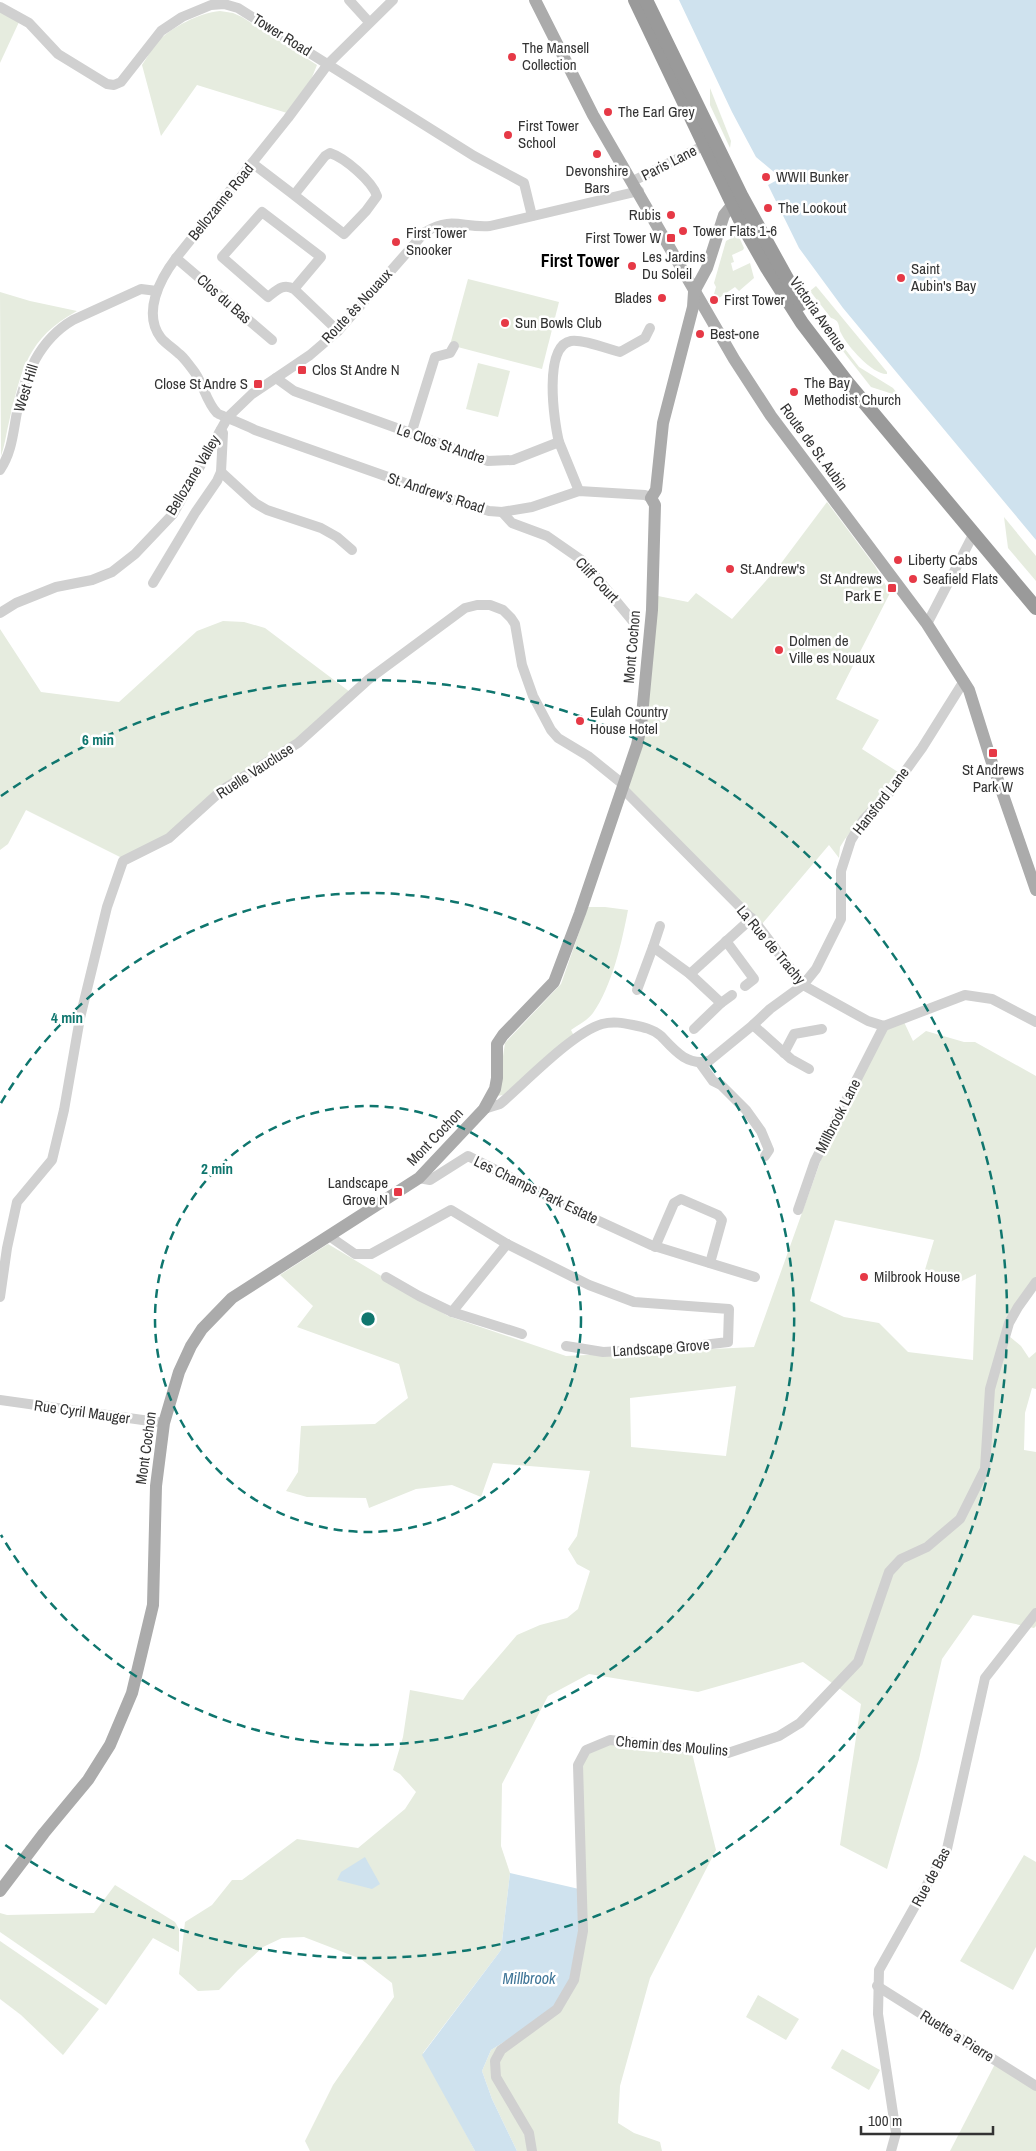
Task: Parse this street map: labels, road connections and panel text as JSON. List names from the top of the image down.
{
  "streets": {
    "highway": ["Victoria Avenue"],
    "main road": ["Route de St. Aubin", "Mont Cochon"],
    "street": [
      "Tower Road",
      "Paris Lane",
      "Bellozanne Road",
      "Clos du Bas",
      "Route ès Nouaux",
      "West Hill",
      "Le Clos St Andre",
      "Bellozane Valley",
      "St. Andrew's Road",
      "Cliff Court",
      "Ruelle Vaucluse",
      "Hansford Lane",
      "La Rue de Trachy",
      "Millbrook Lane",
      "Les Champs Park Estate",
      "Landscape Grove",
      "Rue Cyril Mauger",
      "Chemin des Moulins",
      "Rue de Bas",
      "Ruette a Pierre"
    ]
  },
  "crossings": [
    ["Tower Road", "Bellozanne Road"],
    ["Tower Road", "Route ès Nouaux"],
    ["Paris Lane", "Route ès Nouaux"],
    ["Paris Lane", "Victoria Avenue"],
    ["Paris Lane", "Route de St. Aubin"],
    ["Bellozanne Road", "Clos du Bas"],
    ["Bellozanne Road", "Route ès Nouaux"],
    ["Bellozanne Road", "West Hill"],
    ["Bellozanne Road", "Bellozane Valley"],
    ["Bellozanne Road", "St. Andrew's Road"],
    ["Route ès Nouaux", "Le Clos St Andre"],
    ["Route ès Nouaux", "Route de St. Aubin"],
    ["Route ès Nouaux", "Bellozane Valley"],
    ["Route ès Nouaux", "St. Andrew's Road"],
    ["Route de St. Aubin", "Mont Cochon"],
    ["Route de St. Aubin", "Hansford Lane"],
    ["Bellozane Valley", "St. Andrew's Road"],
    ["St. Andrew's Road", "Cliff Court"],
    ["St. Andrew's Road", "Mont Cochon"],
    ["Mont Cochon", "Ruelle Vaucluse"],
    ["Mont Cochon", "La Rue de Trachy"],
    ["Mont Cochon", "Les Champs Park Estate"],
    ["Mont Cochon", "Landscape Grove"],
    ["Mont Cochon", "Rue Cyril Mauger"],
    ["Ruelle Vaucluse", "La Rue de Trachy"],
    ["Hansford Lane", "La Rue de Trachy"],
    ["La Rue de Trachy", "Millbrook Lane"],
    ["Rue de Bas", "Ruette a Pierre"]
  ],
  "districts": ["First Tower"],
  "water": ["Millbrook"],
  "places": {
    "other": [
      "The Mansell Collection",
      "The Earl Grey",
      "First Tower School",
      "Devonshire Bars",
      "WWII Bunker",
      "The Lookout",
      "Rubis",
      "Tower Flats 1-6",
      "First Tower Snooker",
      "Les Jardins Du Soleil",
      "Saint Aubin's Bay",
      "Blades",
      "First Tower",
      "Sun Bowls Club",
      "Best-one",
      "The Bay Methodist Church",
      "Liberty Cabs",
      "St.Andrew's",
      "Seafield Flats",
      "Dolmen de Ville es Nouaux",
      "Eulah Country House Hotel",
      "Milbrook House"
    ],
    "transit": [
      "First Tower W",
      "Clos St Andre N",
      "Close St Andre S",
      "St Andrews Park E",
      "St Andrews Park W",
      "Landscape Grove N"
    ]
  },
  "scale_bar": "100 m",
  "rings": ["6 min", "4 min", "2 min"]
}
